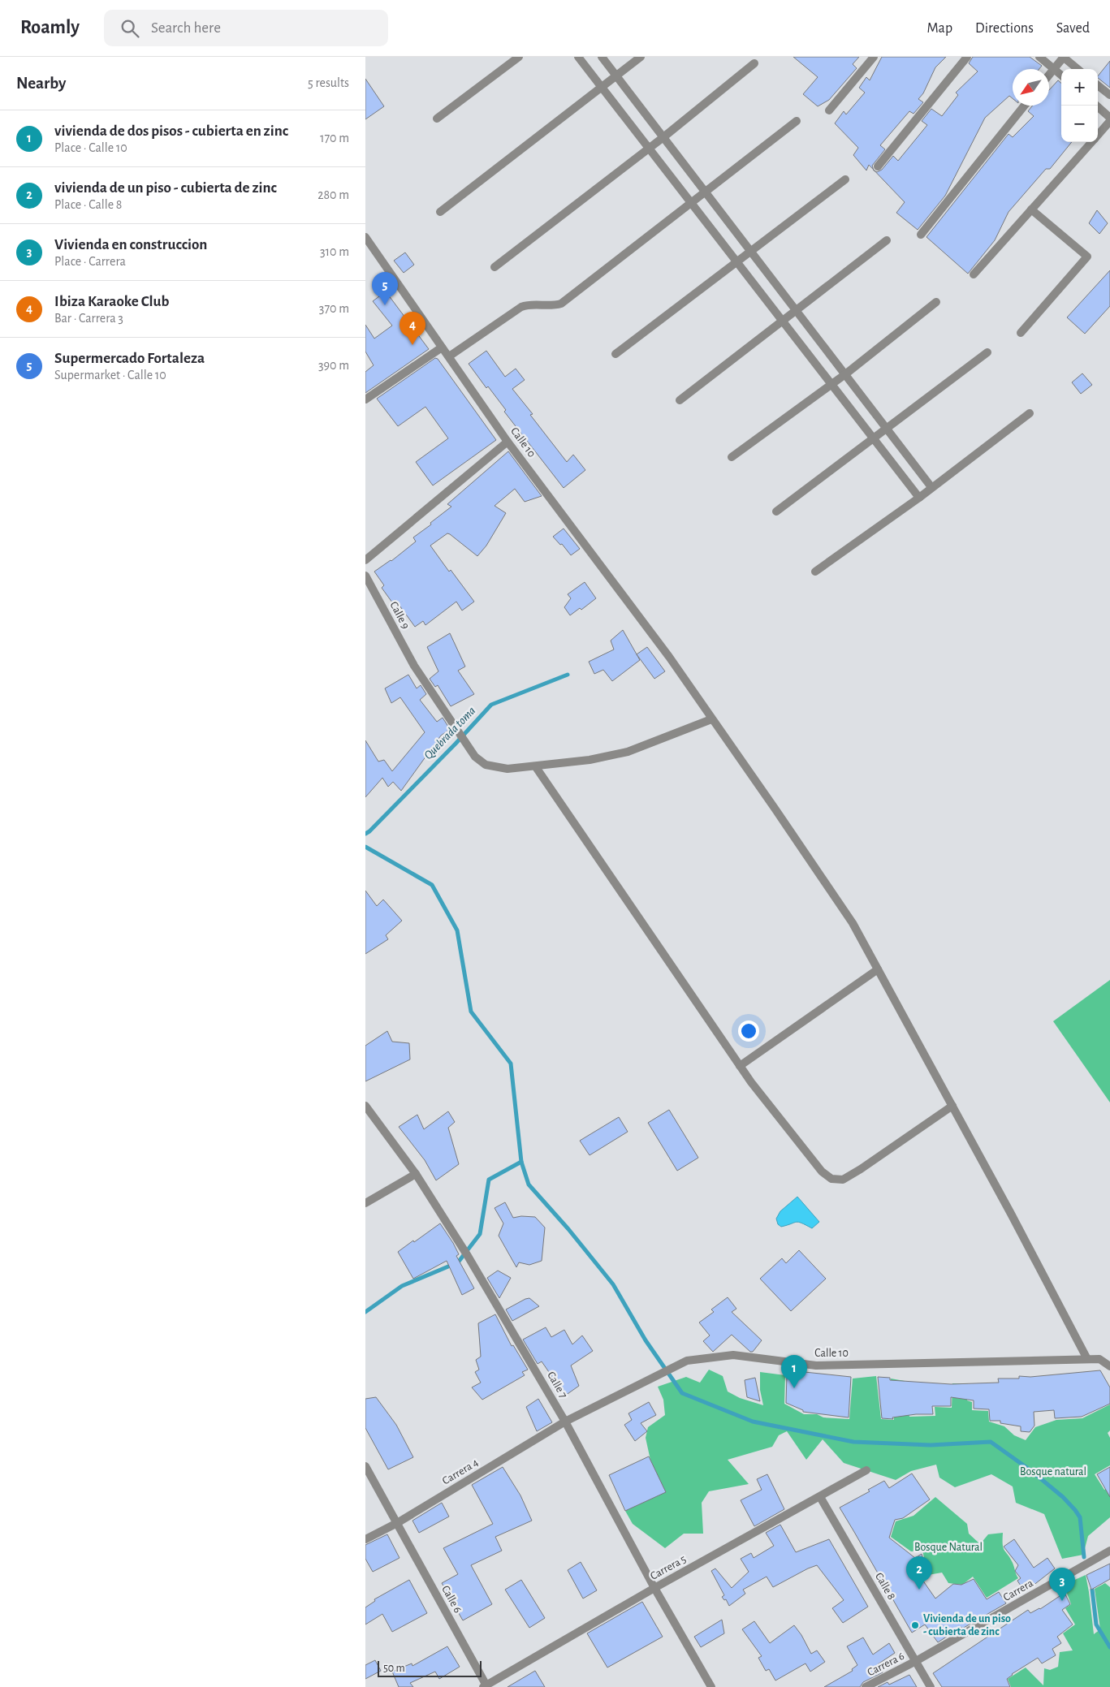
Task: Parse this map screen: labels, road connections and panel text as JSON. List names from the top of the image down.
{
  "streets": {
    "street": [
      "Calle 10",
      "Calle 9",
      "Calle 7",
      "Carrera 4",
      "Carrera 5",
      "Calle 8",
      "Carrera",
      "Calle 6",
      "Carrera 6"
    ]
  },
  "crossings": [
    ["Calle 10", "Calle 9"],
    ["Calle 10", "Calle 7"],
    ["Calle 10", "Carrera 4"],
    ["Calle 7", "Carrera 4"],
    ["Calle 7", "Carrera 5"],
    ["Carrera 4", "Calle 6"],
    ["Carrera 5", "Calle 8"],
    ["Carrera 5", "Calle 6"],
    ["Calle 8", "Carrera"],
    ["Calle 8", "Carrera 6"],
    ["Carrera", "Carrera 6"]
  ],
  "water": ["Quebrada toma"],
  "parks": ["Bosque natural", "Bosque Natural"],
  "places": ["Vivienda de un piso - cubierta de zinc"],
  "scale_bar": "50 m",
  "north": "bottom left",
  "page": {
    "header": "Roamly",
    "search": "Search here",
    "nav": ["Map", "Directions", "Saved"],
    "heading": ["Nearby", "5 results"],
    "map_buttons": ["+", "−"],
    "list": [
      {
        "mark": "1",
        "name": "vivienda de dos pisos - cubierta en zinc",
        "note": "Place · Calle 10",
        "value": "170 m"
      },
      {
        "mark": "2",
        "name": "vivienda de un piso - cubierta de zinc",
        "note": "Place · Calle 8",
        "value": "280 m"
      },
      {
        "mark": "3",
        "name": "Vivienda en construccion",
        "note": "Place · Carrera",
        "value": "310 m"
      },
      {
        "mark": "4",
        "name": "Ibiza Karaoke Club",
        "note": "Bar · Carrera 3",
        "value": "370 m"
      },
      {
        "mark": "5",
        "name": "Supermercado Fortaleza",
        "note": "Supermarket · Calle 10",
        "value": "390 m"
      }
    ],
    "pins": [
      "5",
      "4",
      "1",
      "2",
      "3"
    ],
    "scale": "50 m"
  }
}
